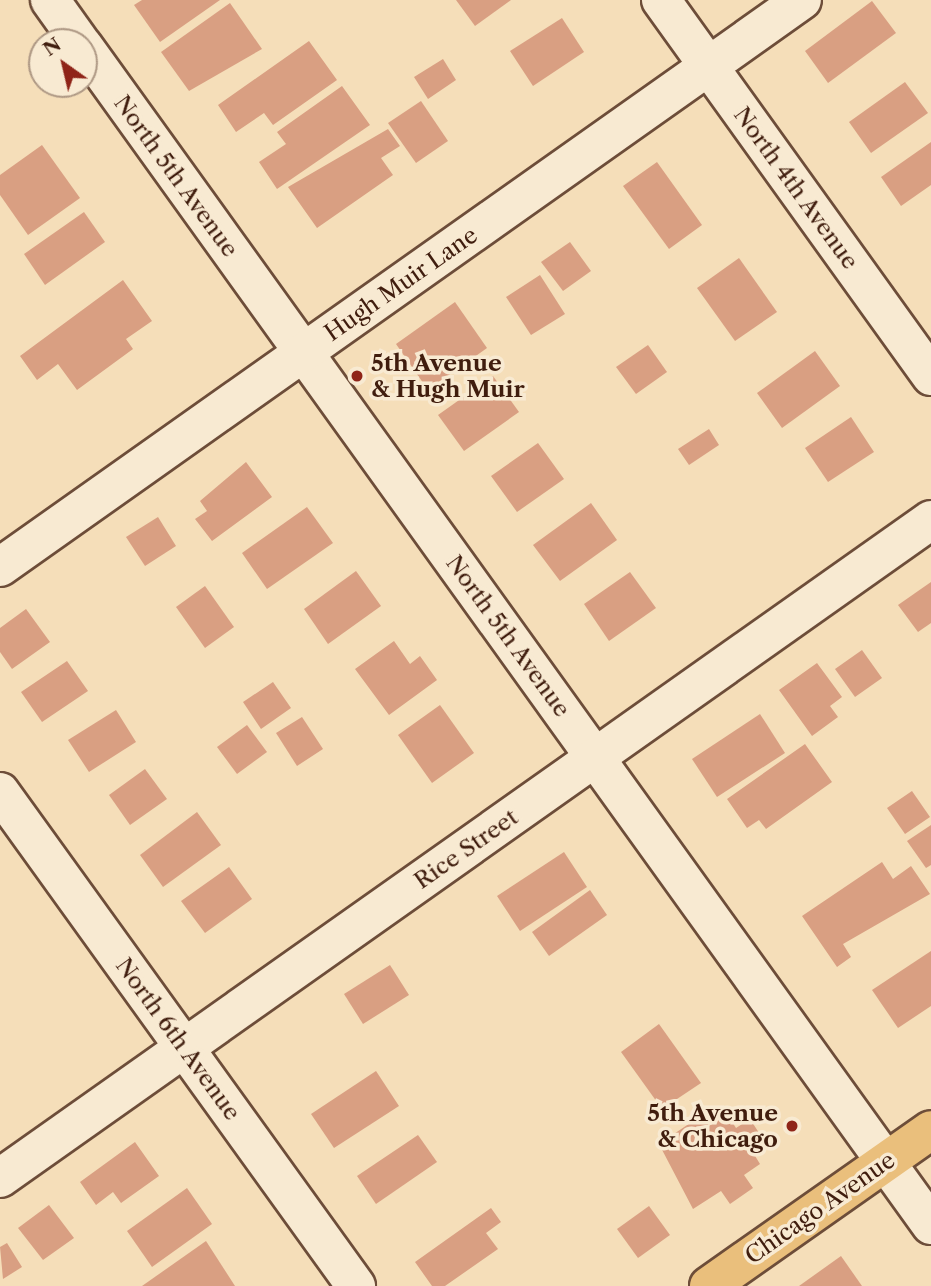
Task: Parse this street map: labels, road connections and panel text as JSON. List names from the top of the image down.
{
  "streets": {
    "main road": ["Chicago Avenue"],
    "street": [
      "North 5th Avenue",
      "North 4th Avenue",
      "Hugh Muir Lane",
      "Rice Street",
      "North 6th Avenue"
    ]
  },
  "crossings": [
    ["North 5th Avenue", "Hugh Muir Lane"],
    ["North 5th Avenue", "Rice Street"],
    ["North 5th Avenue", "Chicago Avenue"],
    ["North 4th Avenue", "Hugh Muir Lane"],
    ["Rice Street", "North 6th Avenue"]
  ],
  "places": ["5th Avenue & Hugh Muir", "5th Avenue & Chicago"],
  "north": "top left"
}
